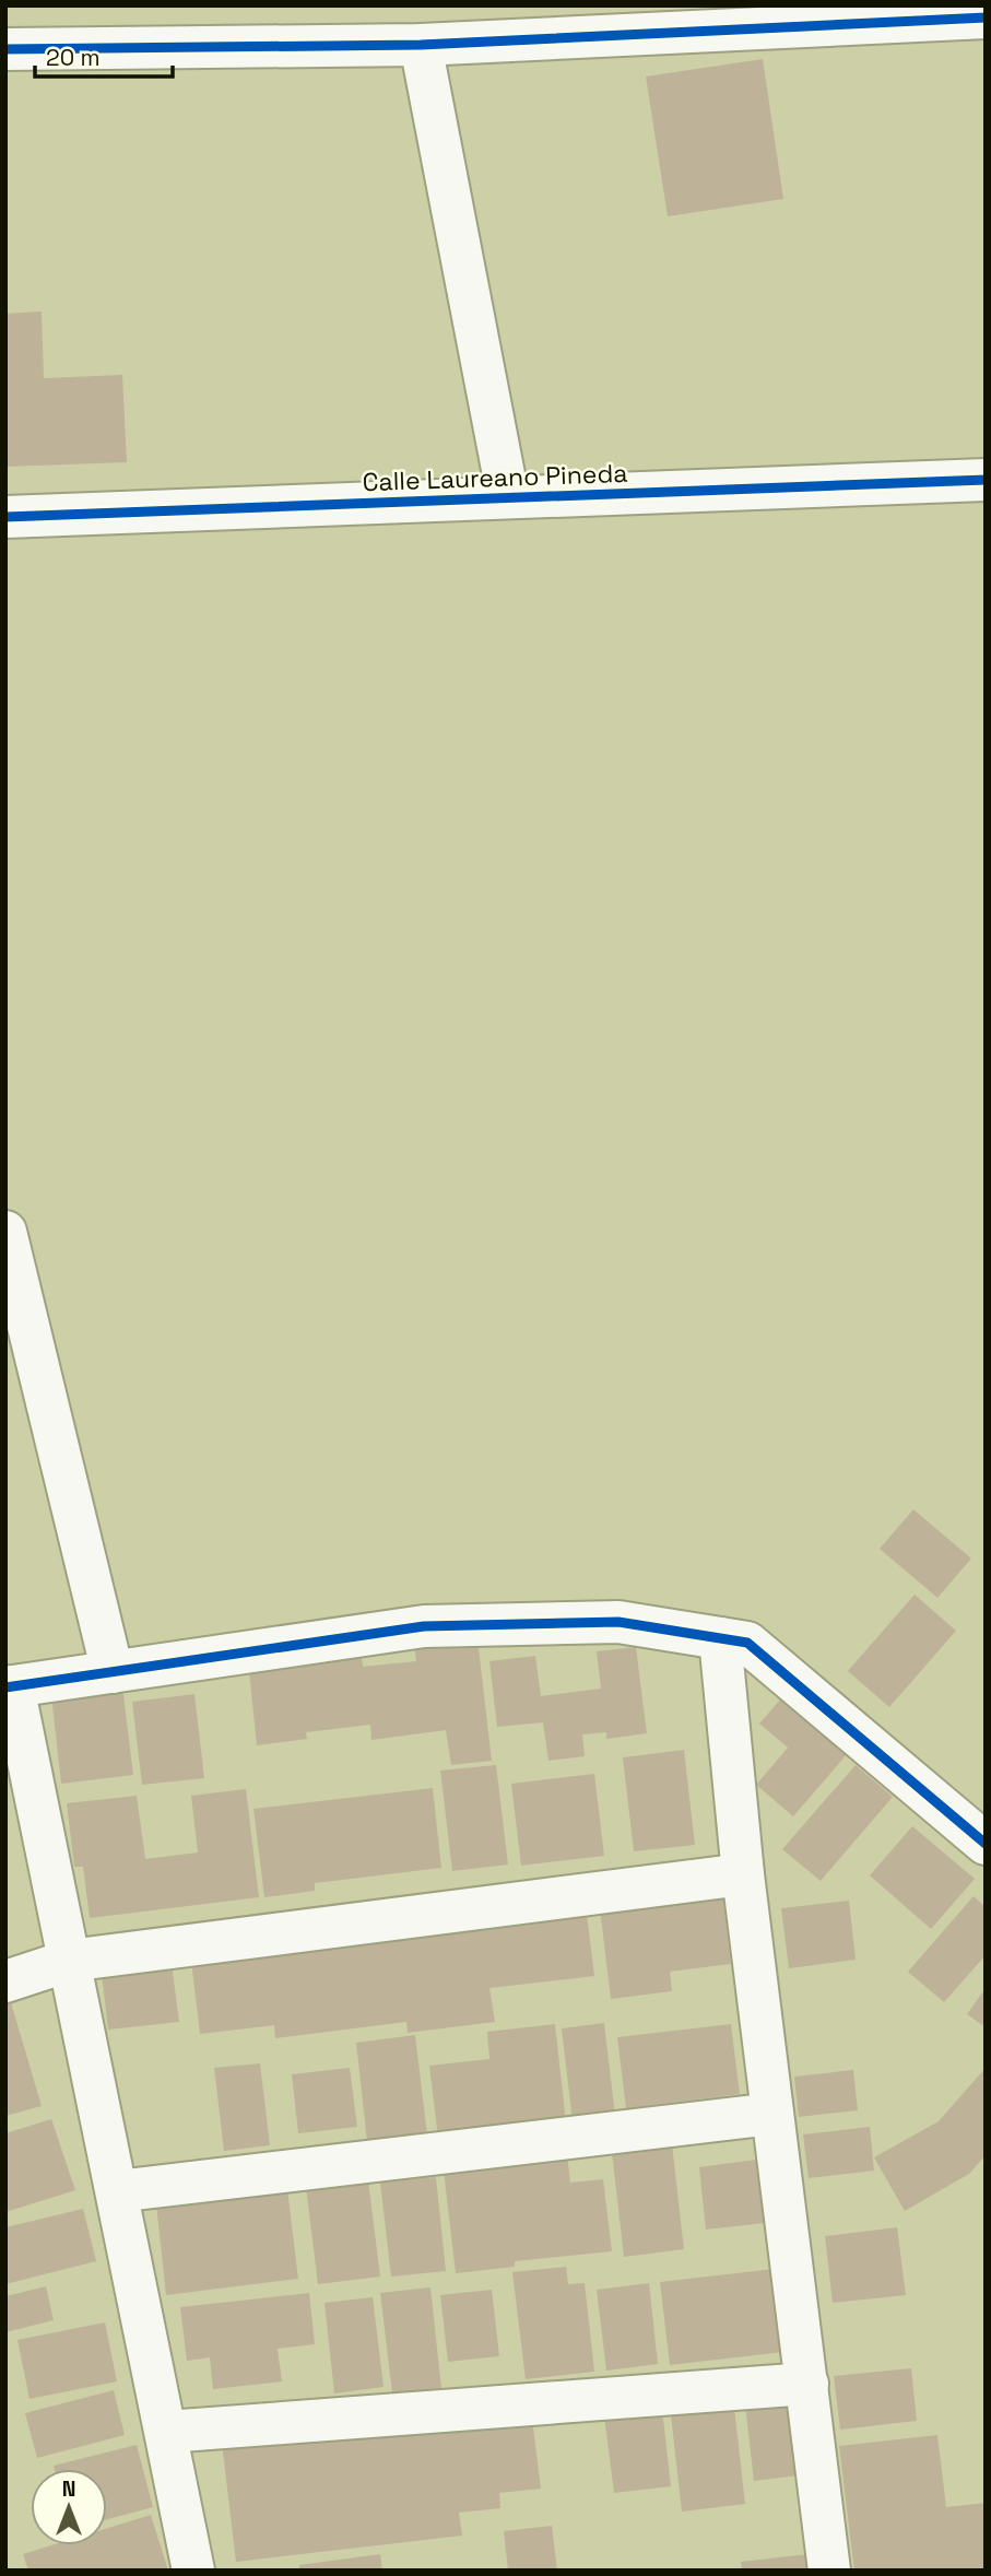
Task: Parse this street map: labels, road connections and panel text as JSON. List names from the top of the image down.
{
  "streets": {
    "street": ["Calle Laureano Pineda"]
  },
  "scale_bar": "20 m",
  "north": "top"
}
